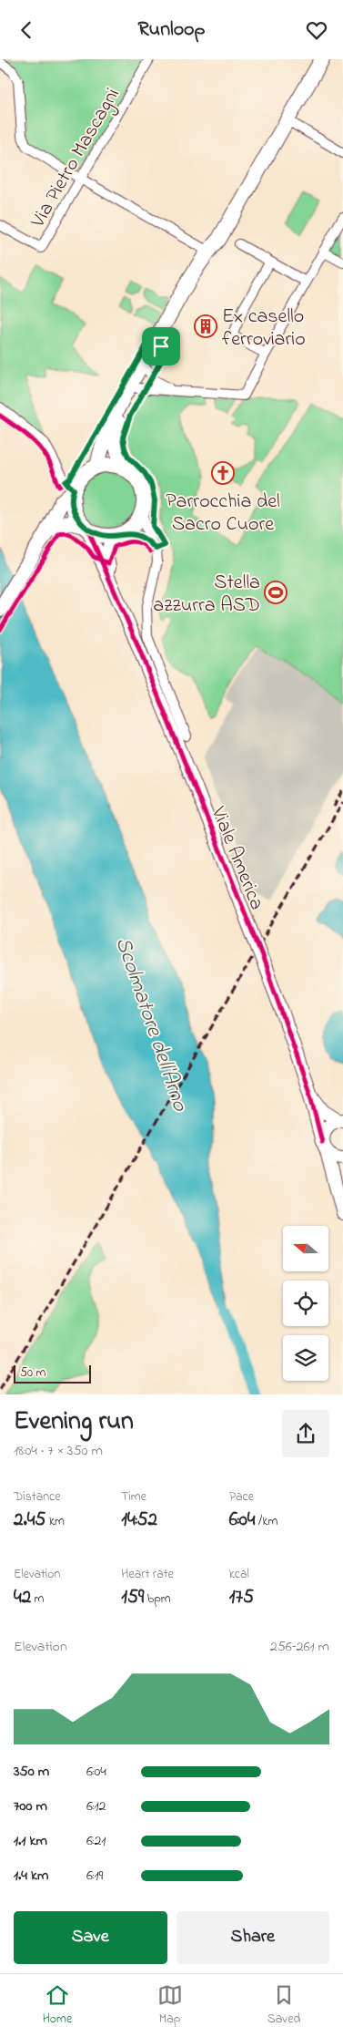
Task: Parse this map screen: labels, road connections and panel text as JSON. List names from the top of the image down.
{
  "streets": {
    "street": ["Via Pietro Mascagni", "Viale America"]
  },
  "water": ["Scolmatore dell'Arno"],
  "places": {
    "building": ["Ex casello ferroviario"],
    "church": ["Parrocchia del Sacro Cuore"],
    "sports": ["Stella azzurra ASD"]
  },
  "scale_bar": "50 m",
  "north": "left",
  "page": {
    "header": "Runloop",
    "scale": "50 m",
    "heading": ["Evening run", "18:04 · 7 × 350 m"],
    "stats": [
      ["Distance", "2.45 km"],
      ["Time", "14:52"],
      ["Pace", "6:04 /km"],
      ["Elevation", "42 m"],
      ["Heart rate", "159 bpm"],
      ["kcal", "175"]
    ],
    "chart": ["Elevation", "256–261 m"],
    "list": [
      {
        "name": "350 m",
        "note": "6:04"
      },
      {
        "name": "700 m",
        "note": "6:12"
      },
      {
        "name": "1.1 km",
        "note": "6:21"
      },
      {
        "name": "1.4 km",
        "note": "6:19"
      }
    ],
    "buttons": ["Save", "Share"],
    "tabs": ["Home", "Map", "Saved"]
  }
}
